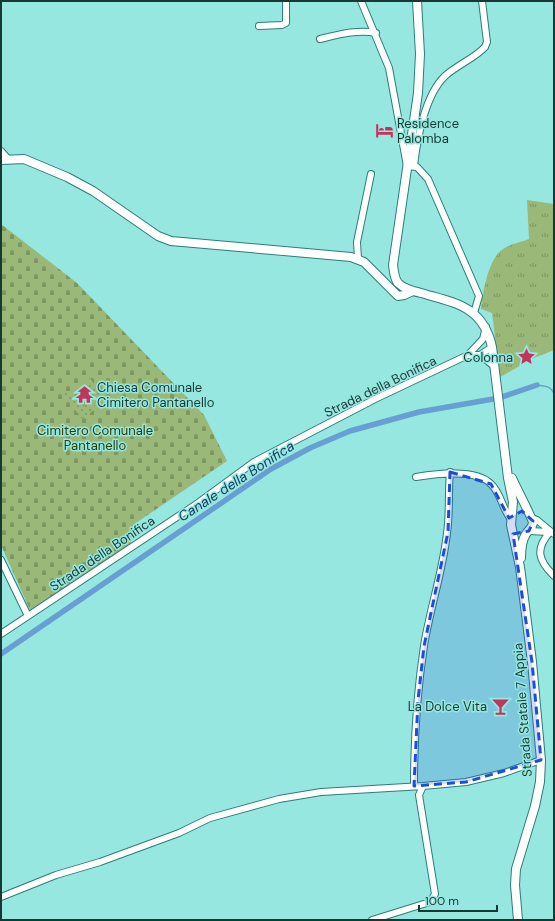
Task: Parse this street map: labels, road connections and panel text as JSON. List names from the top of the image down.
{
  "streets": {
    "main road": ["Strada Statale 7 Appia"],
    "street": ["Strada della Bonifica"]
  },
  "water": ["Canale della Bonifica"],
  "parks": ["Cimitero Comunale Pantanello"],
  "places": {
    "hotel": ["Residence Palomba"],
    "place": ["Colonna"],
    "temple": ["Chiesa Comunale Cimitero Pantanello"],
    "bar": ["La Dolce Vita"]
  },
  "scale_bar": "100 m"
}
